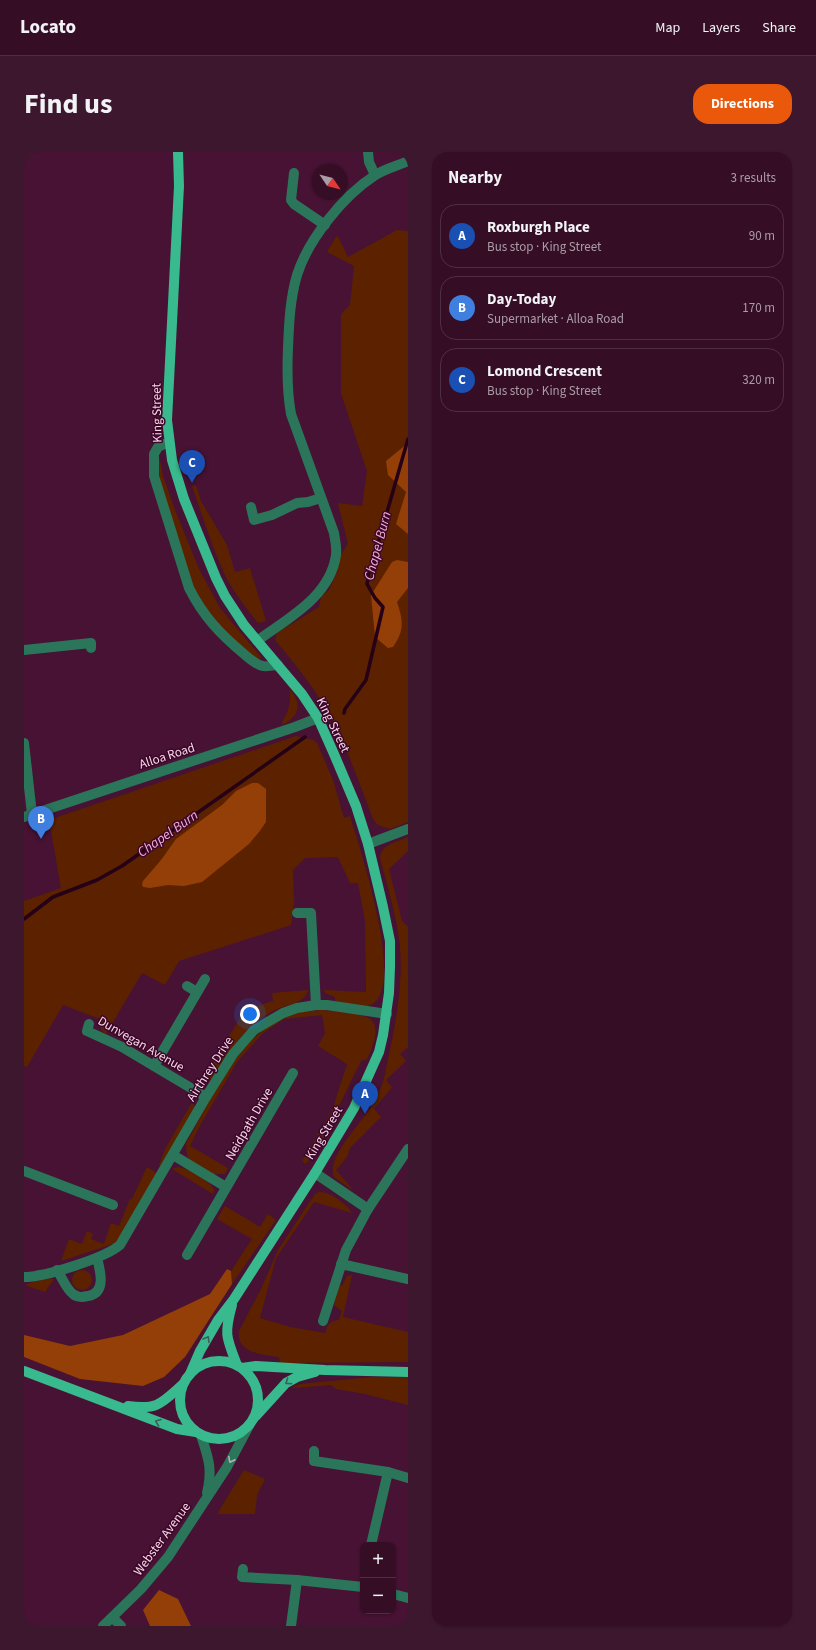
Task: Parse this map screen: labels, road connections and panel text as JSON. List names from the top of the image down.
{
  "streets": {
    "main road": ["King Street"],
    "street": [
      "Alloa Road",
      "Dunvegan Avenue",
      "Airthrey Drive",
      "Neidpath Drive",
      "Webster Avenue"
    ]
  },
  "crossings": [
    ["King Street", "Alloa Road"],
    ["King Street", "Airthrey Drive"],
    ["King Street", "Webster Avenue"],
    ["Dunvegan Avenue", "Airthrey Drive"]
  ],
  "water": ["Chapel Burn"],
  "north": "bottom right",
  "page": {
    "header": "Locato",
    "nav": ["Map", "Layers", "Share"],
    "title": "Find us",
    "buttons": "Directions",
    "heading": ["Nearby", "3 results"],
    "list": [
      {
        "mark": "A",
        "name": "Roxburgh Place",
        "note": "Bus stop · King Street",
        "value": "90 m"
      },
      {
        "mark": "B",
        "name": "Day-Today",
        "note": "Supermarket · Alloa Road",
        "value": "170 m"
      },
      {
        "mark": "C",
        "name": "Lomond Crescent",
        "note": "Bus stop · King Street",
        "value": "320 m"
      }
    ],
    "pins": ["C", "B", "A"],
    "map_buttons": ["+", "−"]
  }
}
